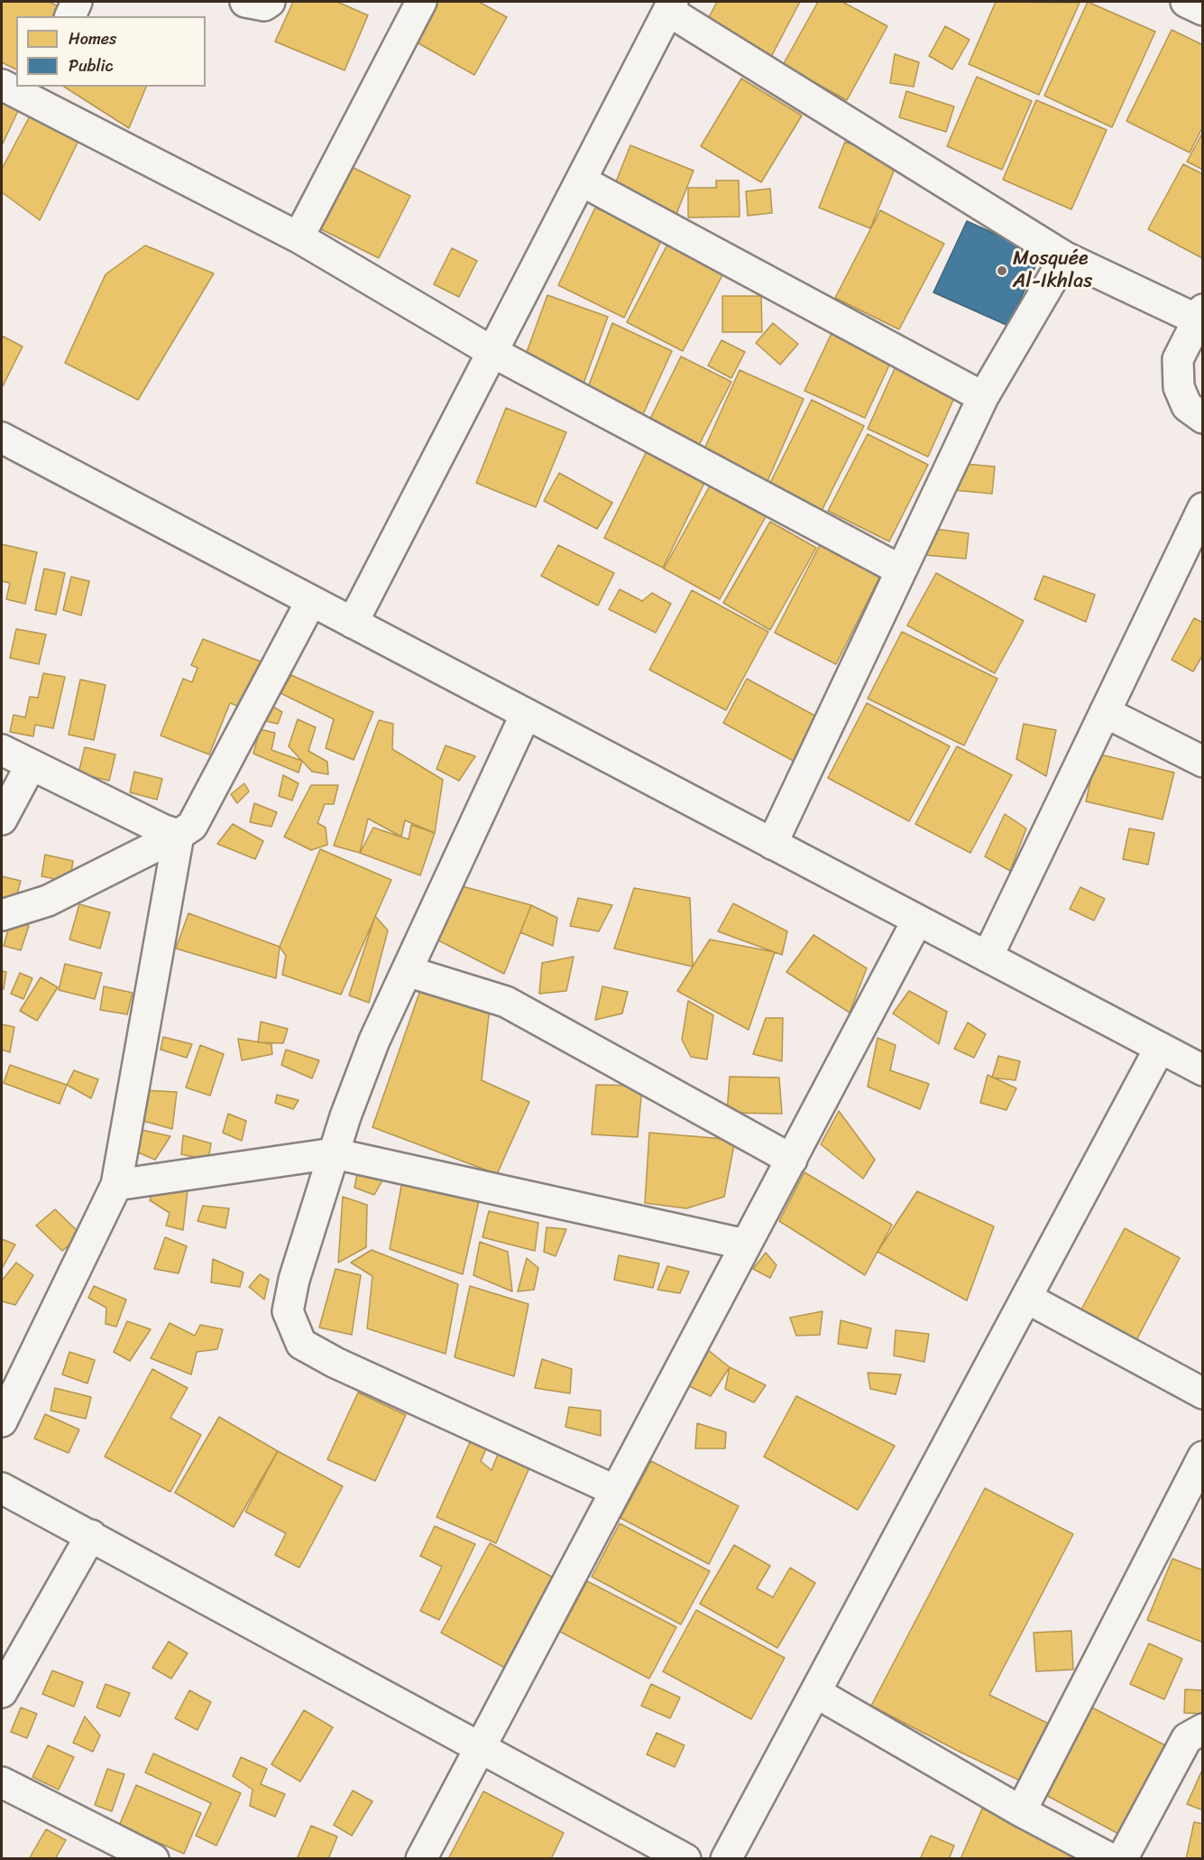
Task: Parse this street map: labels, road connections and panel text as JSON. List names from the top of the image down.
{
  "places": ["Mosquée Al-Ikhlas"],
  "legend": ["Homes", "Public"]
}
